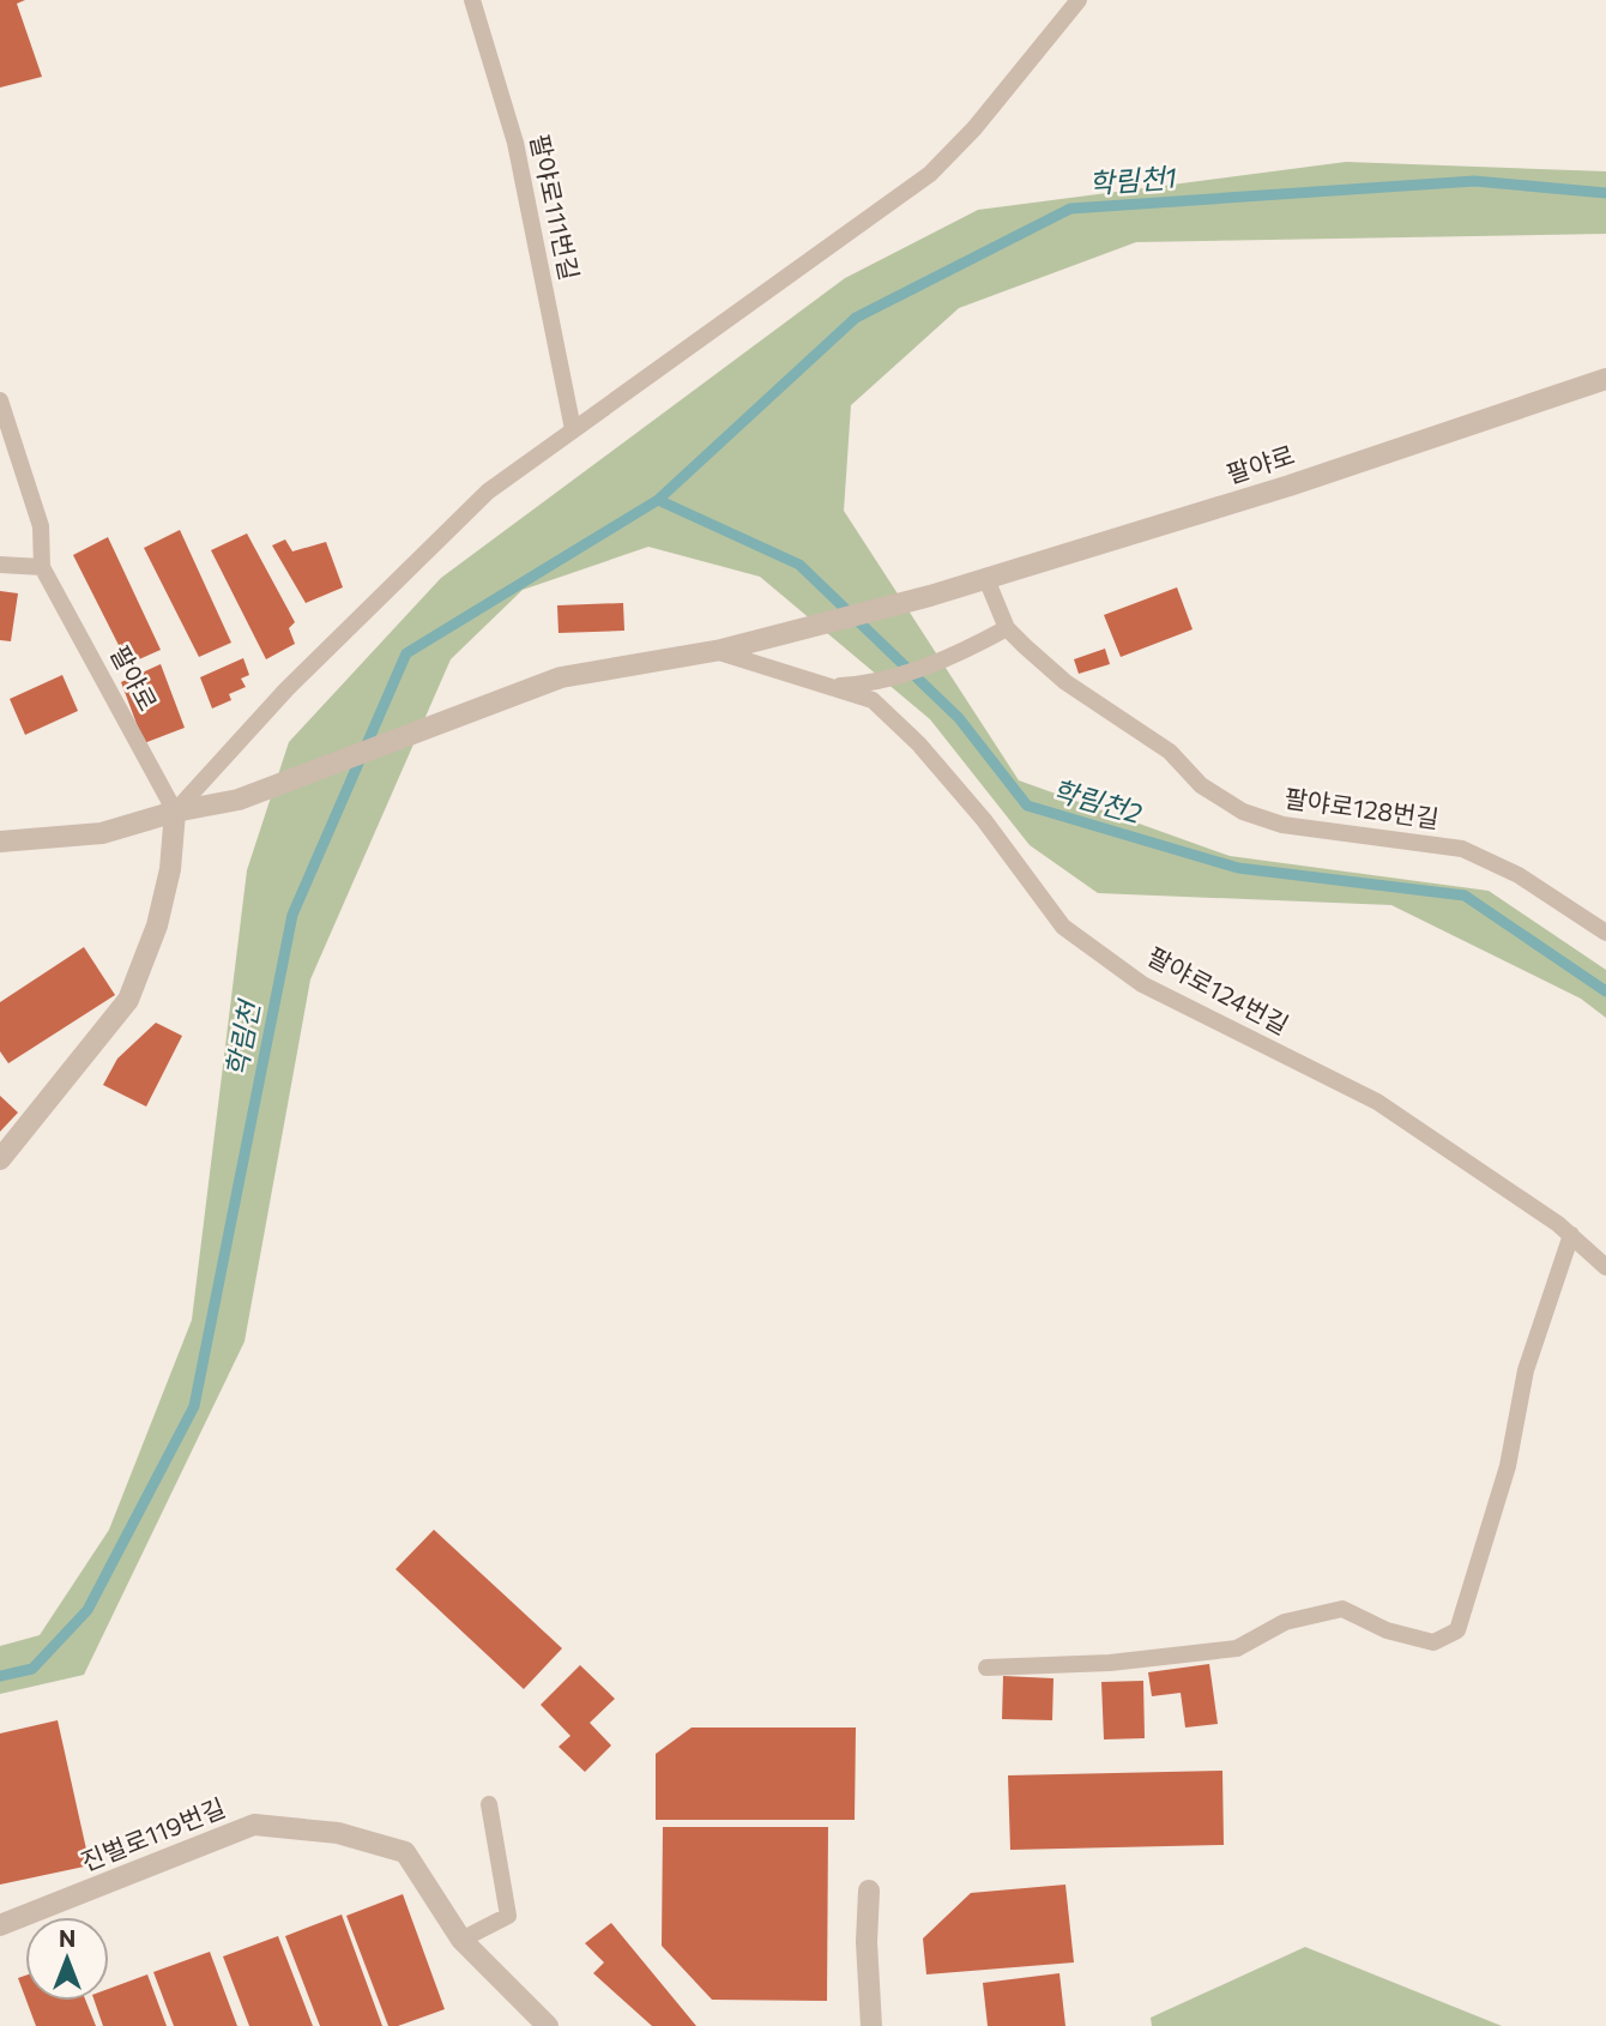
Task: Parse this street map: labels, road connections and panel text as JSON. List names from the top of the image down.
{
  "streets": {
    "street": ["팔야로", "진벌로119번길"],
    "lane": ["팔야로111번길", "팔야로128번길", "팔야로124번길"]
  },
  "crossings": [
    ["팔야로", "팔야로128번길"],
    ["팔야로", "팔야로124번길"]
  ],
  "water": ["학림천1", "학림천2", "학림천"],
  "north": "top"
}
